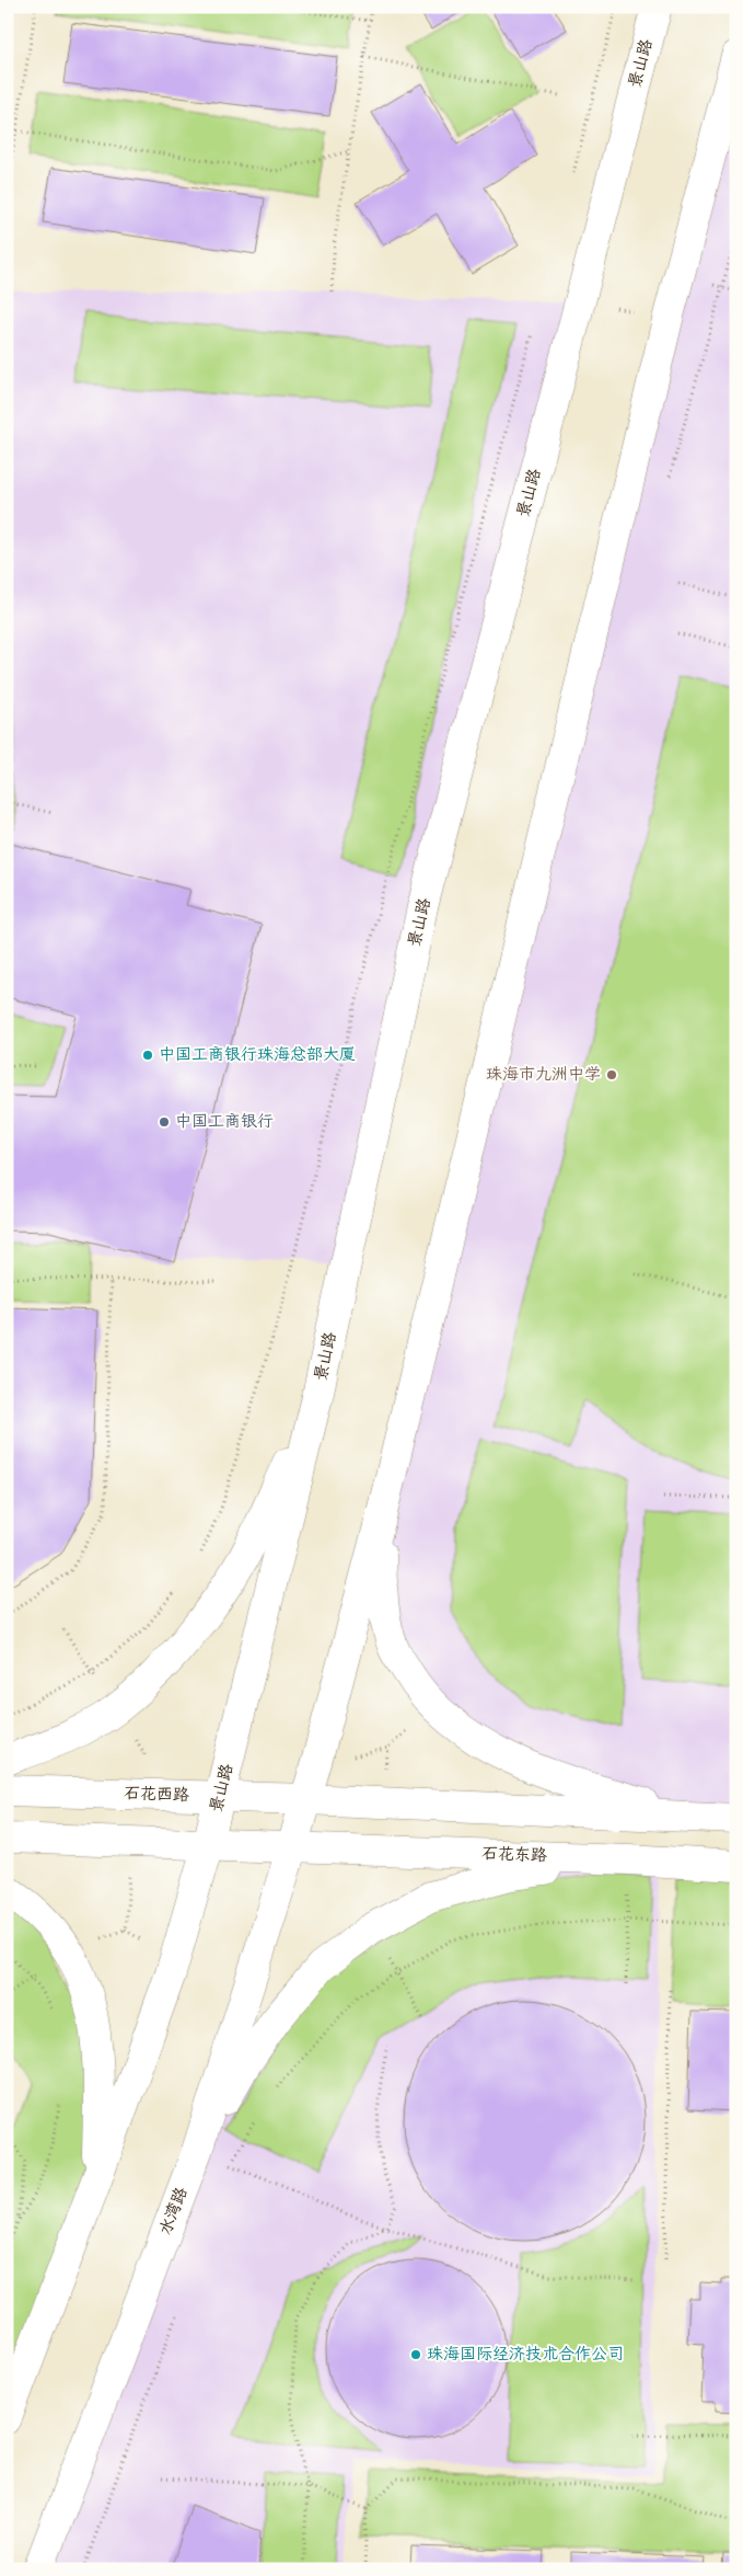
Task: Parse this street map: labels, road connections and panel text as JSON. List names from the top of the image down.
{
  "streets": {
    "main road": [
      "景山路",
      "石花西路",
      "石花东路",
      "水湾路"
    ]
  },
  "crossings": [
    ["景山路", "石花西路"],
    ["石花东路", "水湾路"]
  ],
  "places": [
    "中国工商银行珠海总部大厦",
    "珠海市九洲中学",
    "中国工商银行",
    "珠海国际经济技术合作公司"
  ]
}
